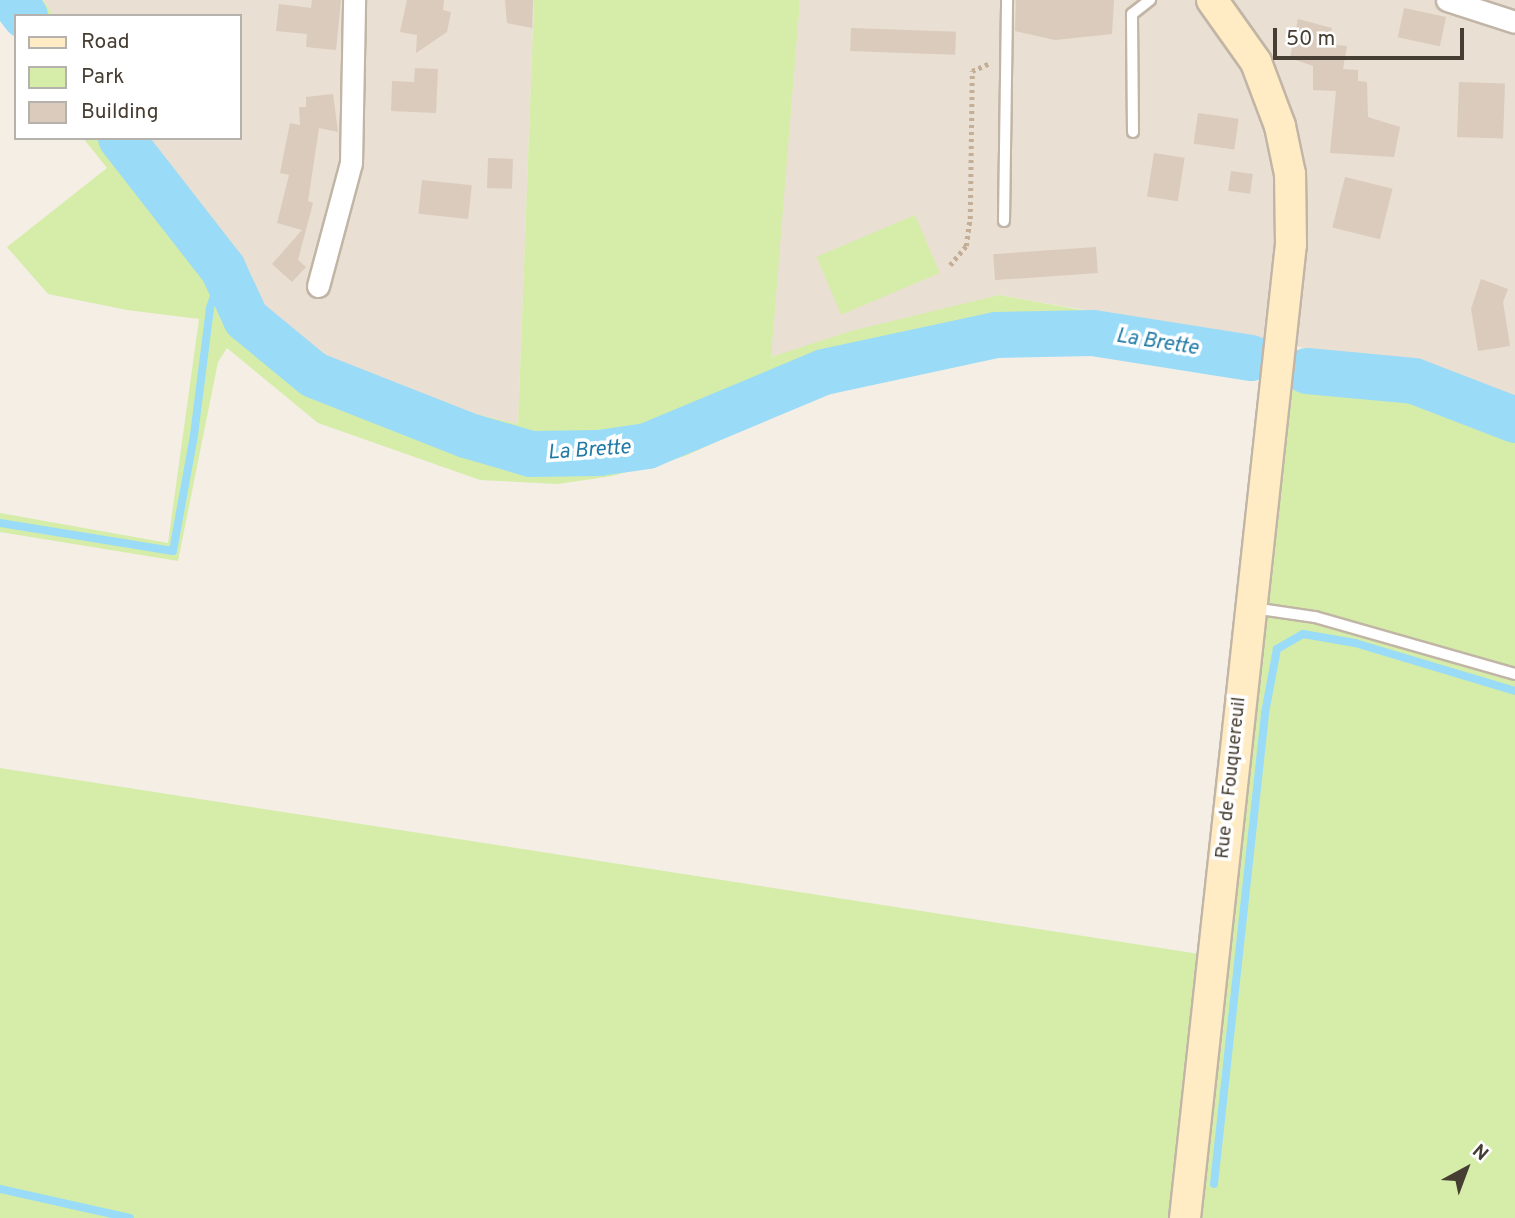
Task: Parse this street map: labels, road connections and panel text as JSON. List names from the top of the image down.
{
  "streets": {
    "street": ["Rue de Fouquereuil"]
  },
  "water": ["La Brette"],
  "legend": ["Road", "Park", "Building"],
  "scale_bar": "50 m",
  "north": "top right"
}
